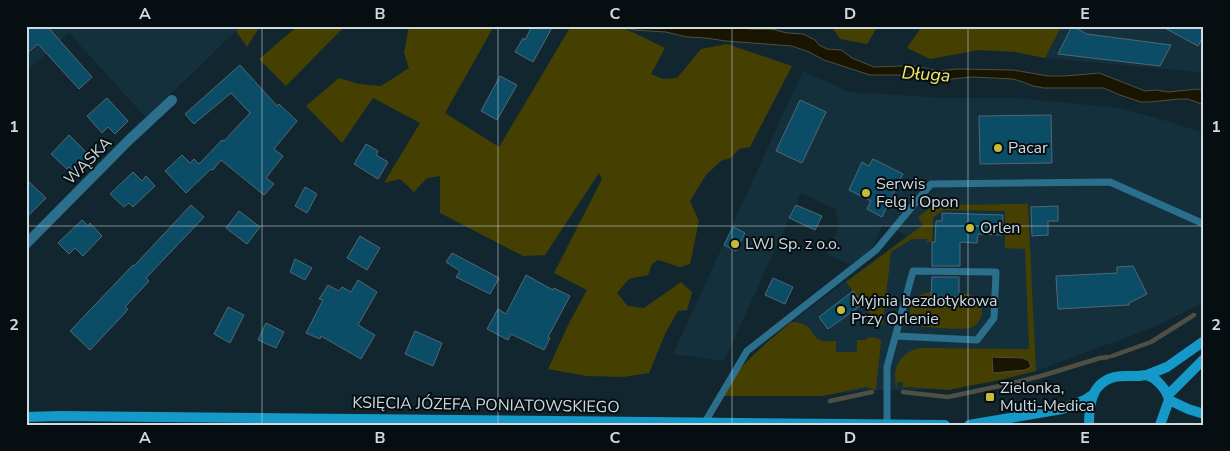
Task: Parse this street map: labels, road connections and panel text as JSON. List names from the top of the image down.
{
  "streets": {
    "main road": ["KSIĘCIA JÓZEFA PONIATOWSKIEGO"],
    "street": ["WĄSKA"]
  },
  "water": ["Długa"],
  "places": {
    "other": [
      "Pacar",
      "Serwis Felg i Opon",
      "Orlen",
      "LWJ Sp. z o.o.",
      "Myjnia bezdotykowa Przy Orlenie"
    ],
    "transit": ["Zielonka, Multi-Medica"]
  },
  "grid": {
    "columns": [
      "A",
      "B",
      "C",
      "D",
      "E"
    ],
    "rows": ["1", "2"]
  }
}
